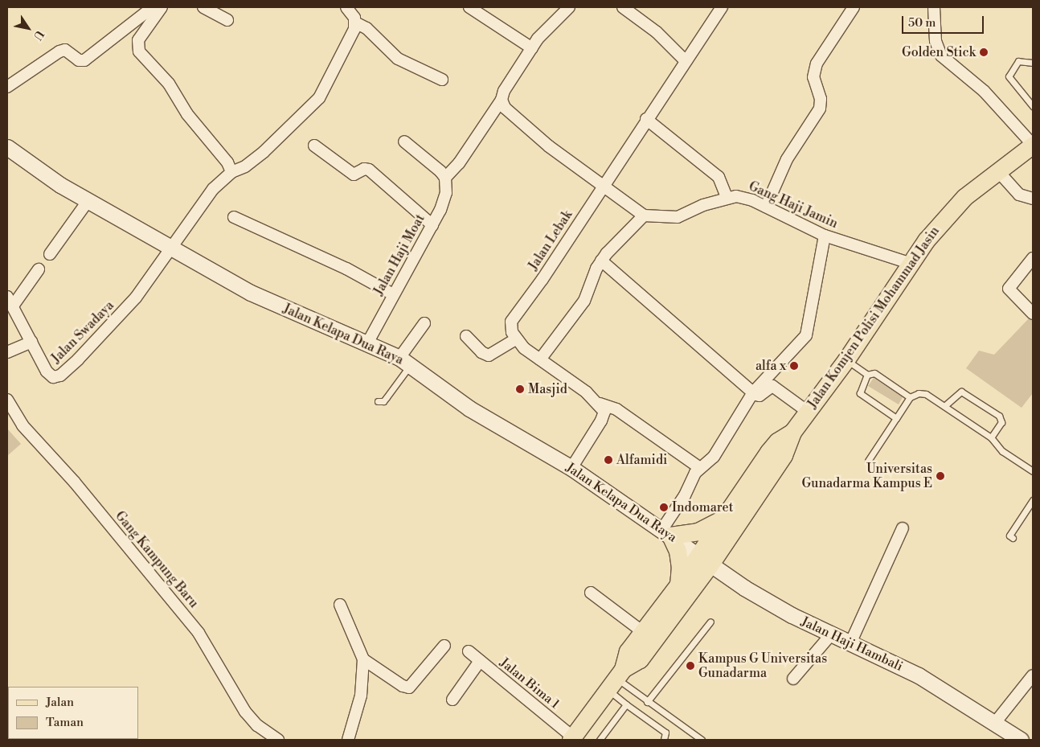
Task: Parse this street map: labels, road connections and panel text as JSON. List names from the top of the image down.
{
  "streets": {
    "main road": ["Jalan Komjen Polisi Mohammad Jasin", "Jalan Kelapa Dua Raya", "Jalan Haji Hambali"],
    "street": [
      "Gang Haji Jamin",
      "Jalan Lebak",
      "Jalan Haji Moat",
      "Jalan Swadaya",
      "Gang Kampung Baru",
      "Jalan Bima 1"
    ]
  },
  "crossings": [
    ["Gang Haji Jamin", "Jalan Komjen Polisi Mohammad Jasin"],
    ["Jalan Haji Moat", "Jalan Kelapa Dua Raya"],
    ["Jalan Komjen Polisi Mohammad Jasin", "Jalan Kelapa Dua Raya"],
    ["Jalan Komjen Polisi Mohammad Jasin", "Jalan Haji Hambali"],
    ["Jalan Komjen Polisi Mohammad Jasin", "Jalan Bima 1"],
    ["Jalan Swadaya", "Jalan Kelapa Dua Raya"],
    ["Jalan Kelapa Dua Raya", "Jalan Haji Hambali"]
  ],
  "places": [
    "Golden Stick",
    "alfa x",
    "Masjid",
    "Alfamidi",
    "Universitas Gunadarma Kampus E",
    "Indomaret",
    "Kampus G Universitas Gunadarma"
  ],
  "legend": ["Jalan", "Taman"],
  "scale_bar": "50 m",
  "north": "bottom right"
}
